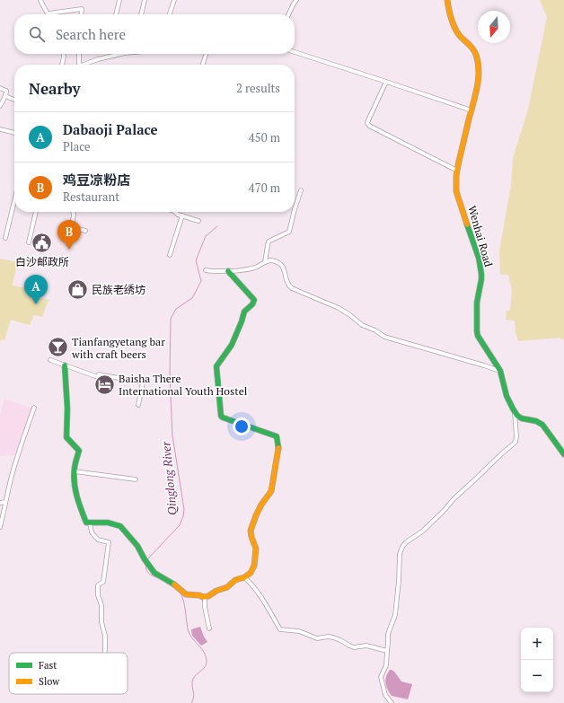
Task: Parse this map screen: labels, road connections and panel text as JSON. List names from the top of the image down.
{
  "streets": {
    "street": ["Wenhai Road"]
  },
  "water": ["Qinglong River"],
  "places": {
    "public building": ["白沙邮政所"],
    "shop": ["民族老绣坊"],
    "bar": ["Tianfangyetang bar with craft beers"],
    "hotel": ["Baisha There International Youth Hostel"]
  },
  "legend": ["Fast", "Slow"],
  "north": "bottom",
  "page": {
    "search": "Search here",
    "heading": ["Nearby", "2 results"],
    "list": [
      {
        "mark": "A",
        "name": "Dabaoji Palace",
        "note": "Place",
        "value": "450 m"
      },
      {
        "mark": "B",
        "name": "鸡豆凉粉店",
        "note": "Restaurant",
        "value": "470 m"
      }
    ],
    "pins": ["B", "A"],
    "map_buttons": ["+", "−"]
  }
}
